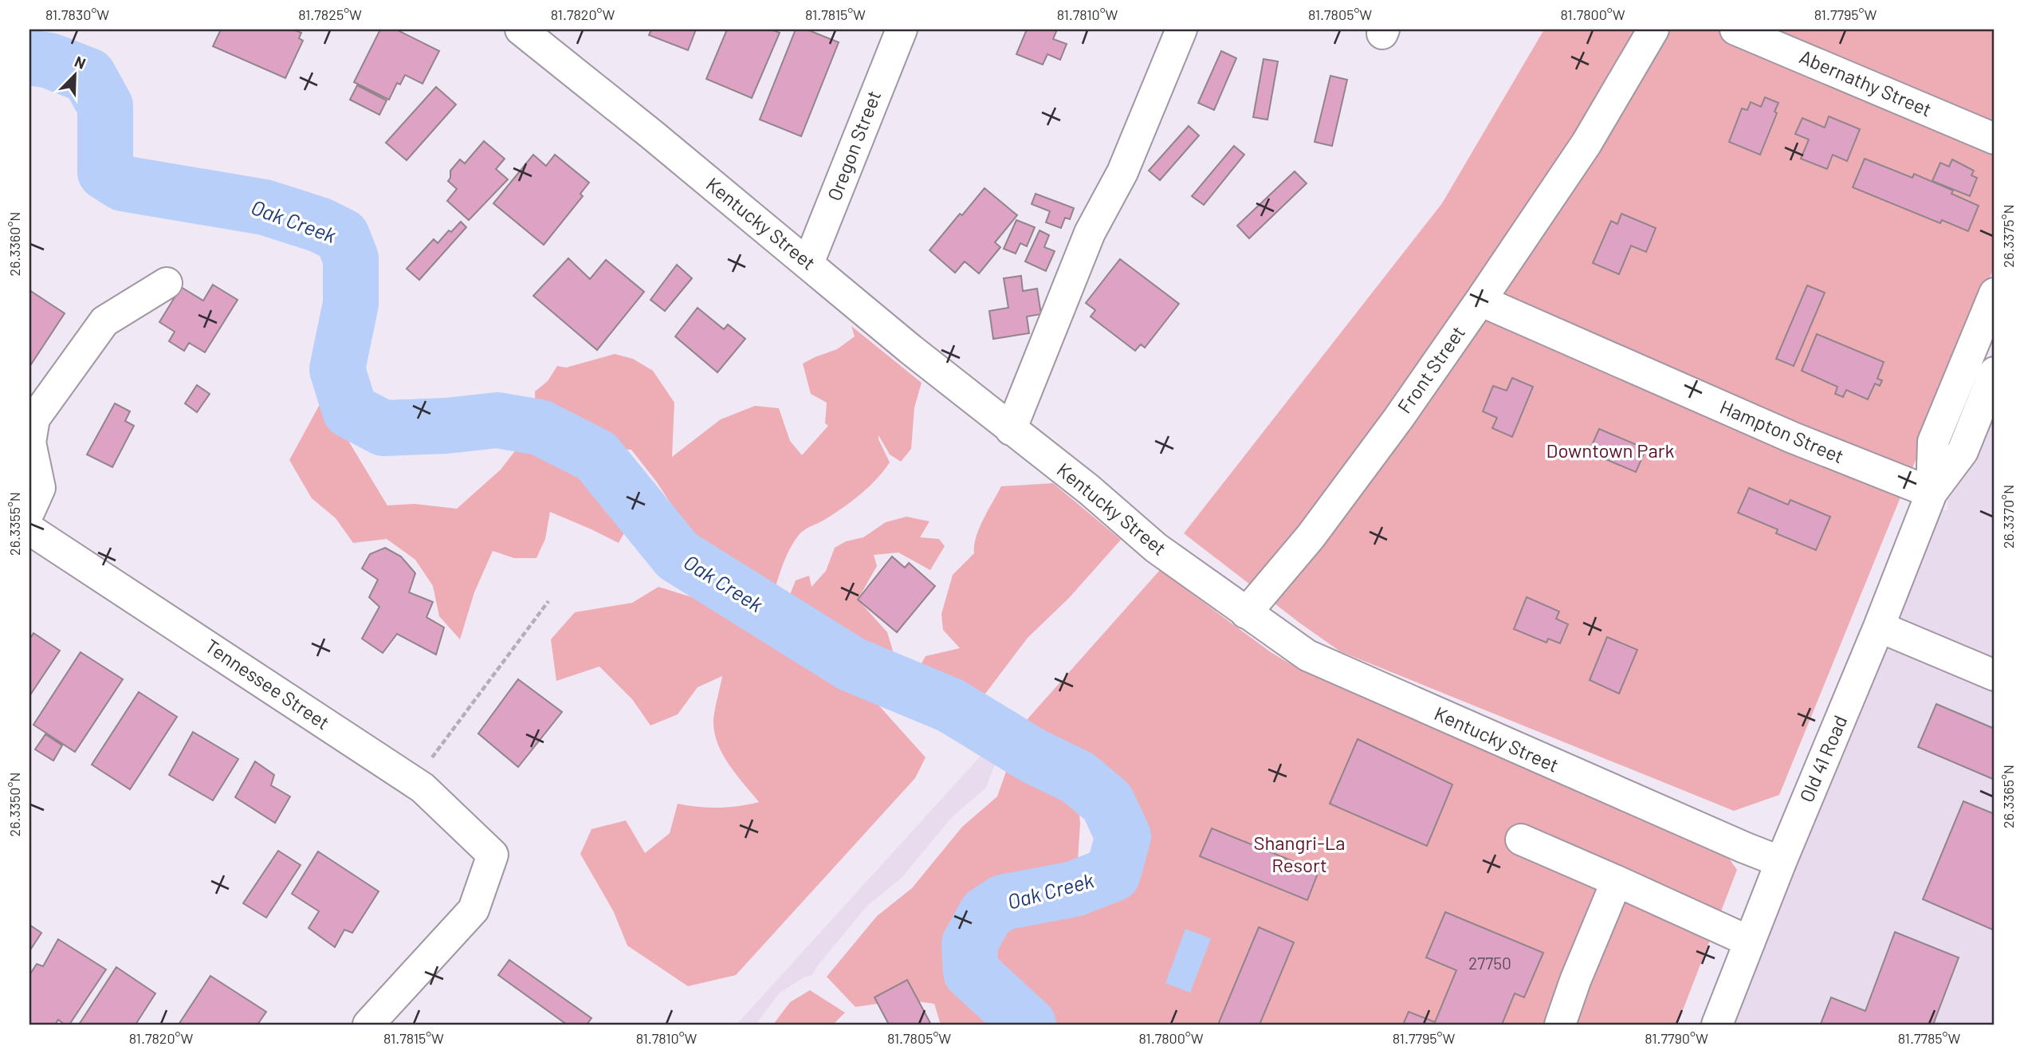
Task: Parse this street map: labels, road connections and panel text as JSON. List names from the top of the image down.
{
  "streets": {
    "street": [
      "Abernathy Street",
      "Oregon Street",
      "Kentucky Street",
      "Front Street",
      "Hampton Street",
      "Tennessee Street",
      "Old 41 Road"
    ]
  },
  "crossings": [
    ["Oregon Street", "Kentucky Street"],
    ["Kentucky Street", "Front Street"],
    ["Kentucky Street", "Old 41 Road"],
    ["Front Street", "Hampton Street"],
    ["Hampton Street", "Old 41 Road"]
  ],
  "water": ["Oak Creek"],
  "parks": ["Downtown Park", "Shangri-La Resort"],
  "house_numbers": ["27750"],
  "north": "top right",
  "coordinates": [
    "81.7830°W",
    "81.7825°W",
    "81.7820°W",
    "81.7815°W",
    "81.7810°W",
    "81.7805°W",
    "81.7800°W",
    "81.7795°W",
    "26.3375°N",
    "26.3360°N",
    "26.3370°N",
    "26.3355°N",
    "26.3365°N",
    "26.3350°N",
    "81.7790°W",
    "81.7785°W"
  ]
}
